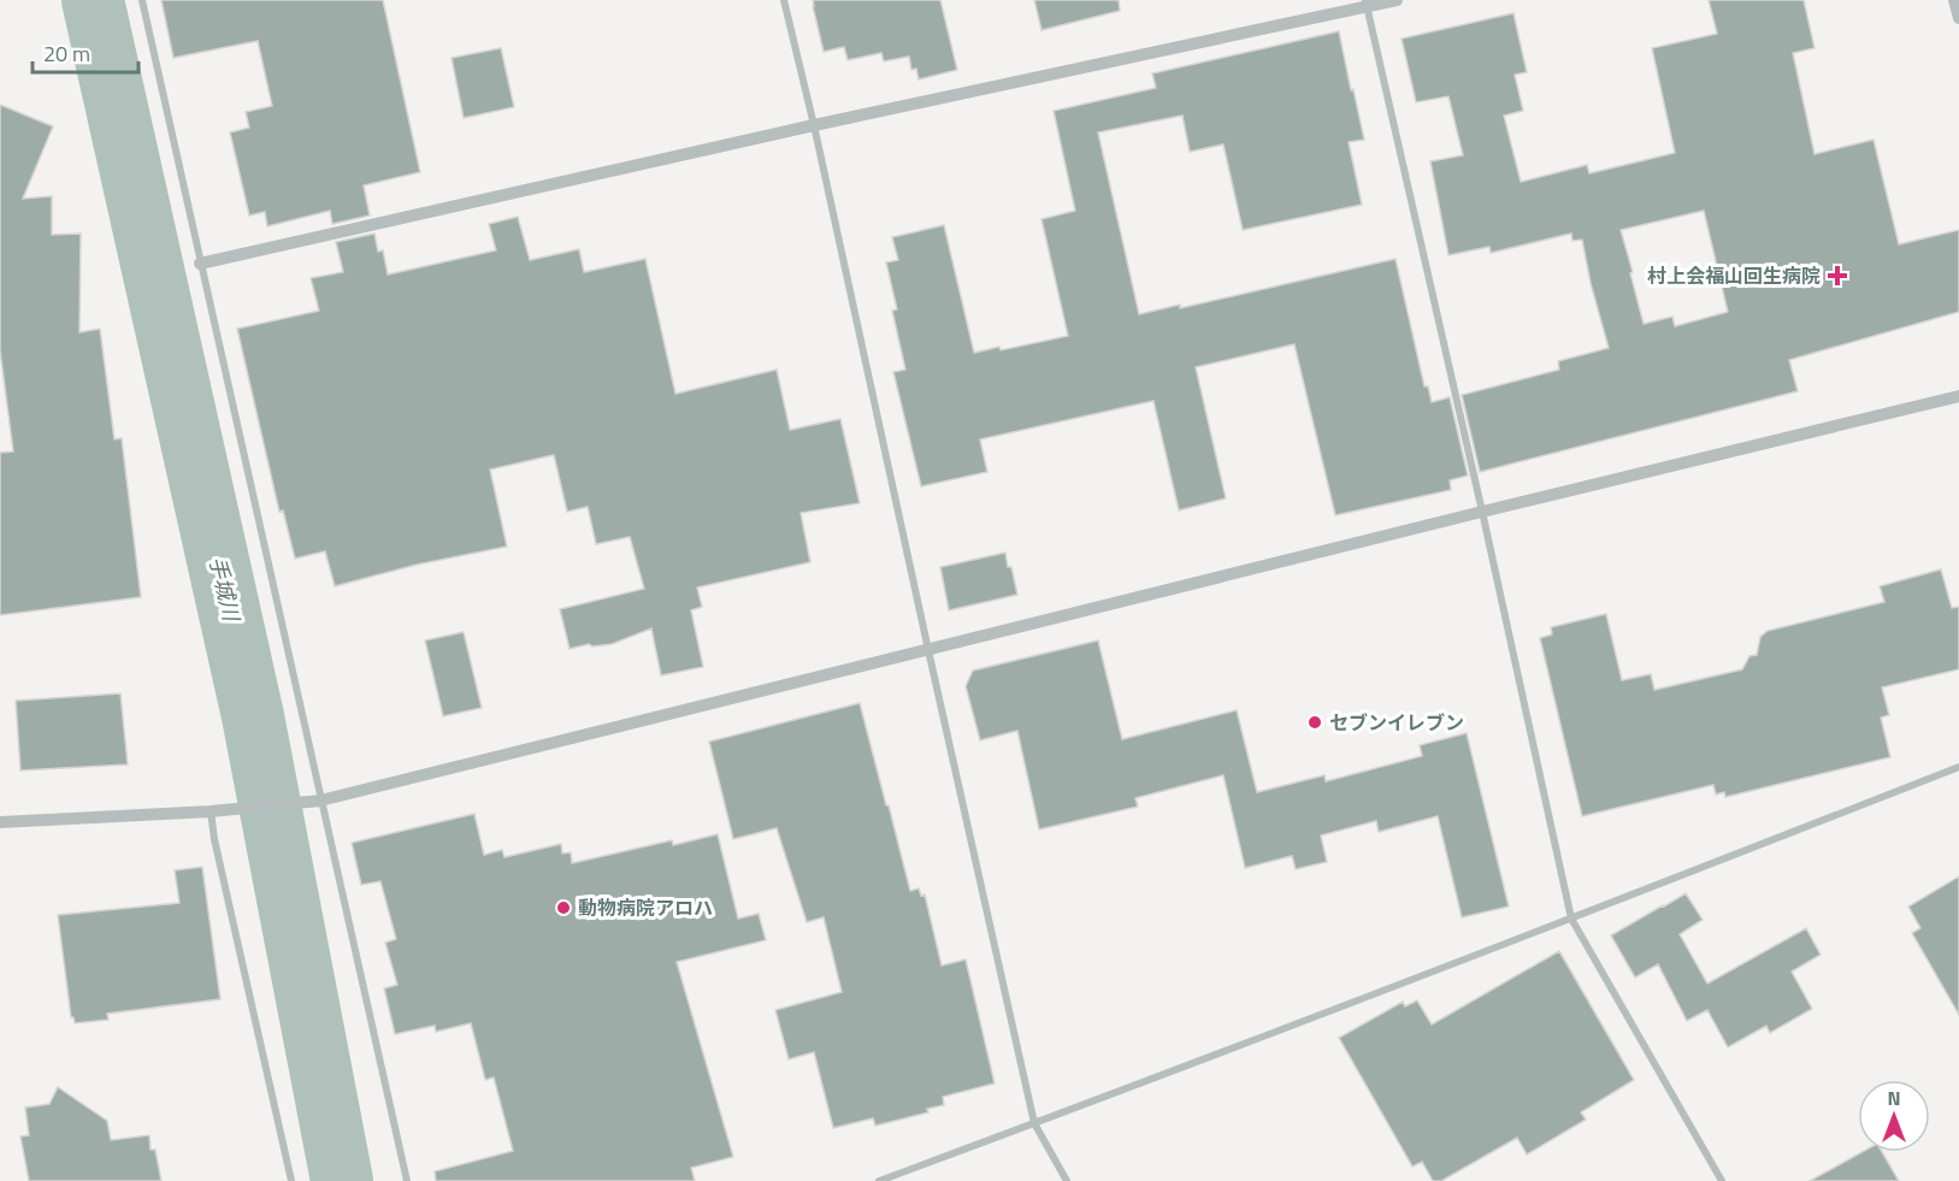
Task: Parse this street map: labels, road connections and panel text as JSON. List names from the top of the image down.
{
  "water": ["手城川"],
  "places": {
    "health": ["村上会福山回生病院"],
    "other": ["セブンイレブン", "動物病院アロハ"]
  },
  "scale_bar": "20 m",
  "north": "top"
}
